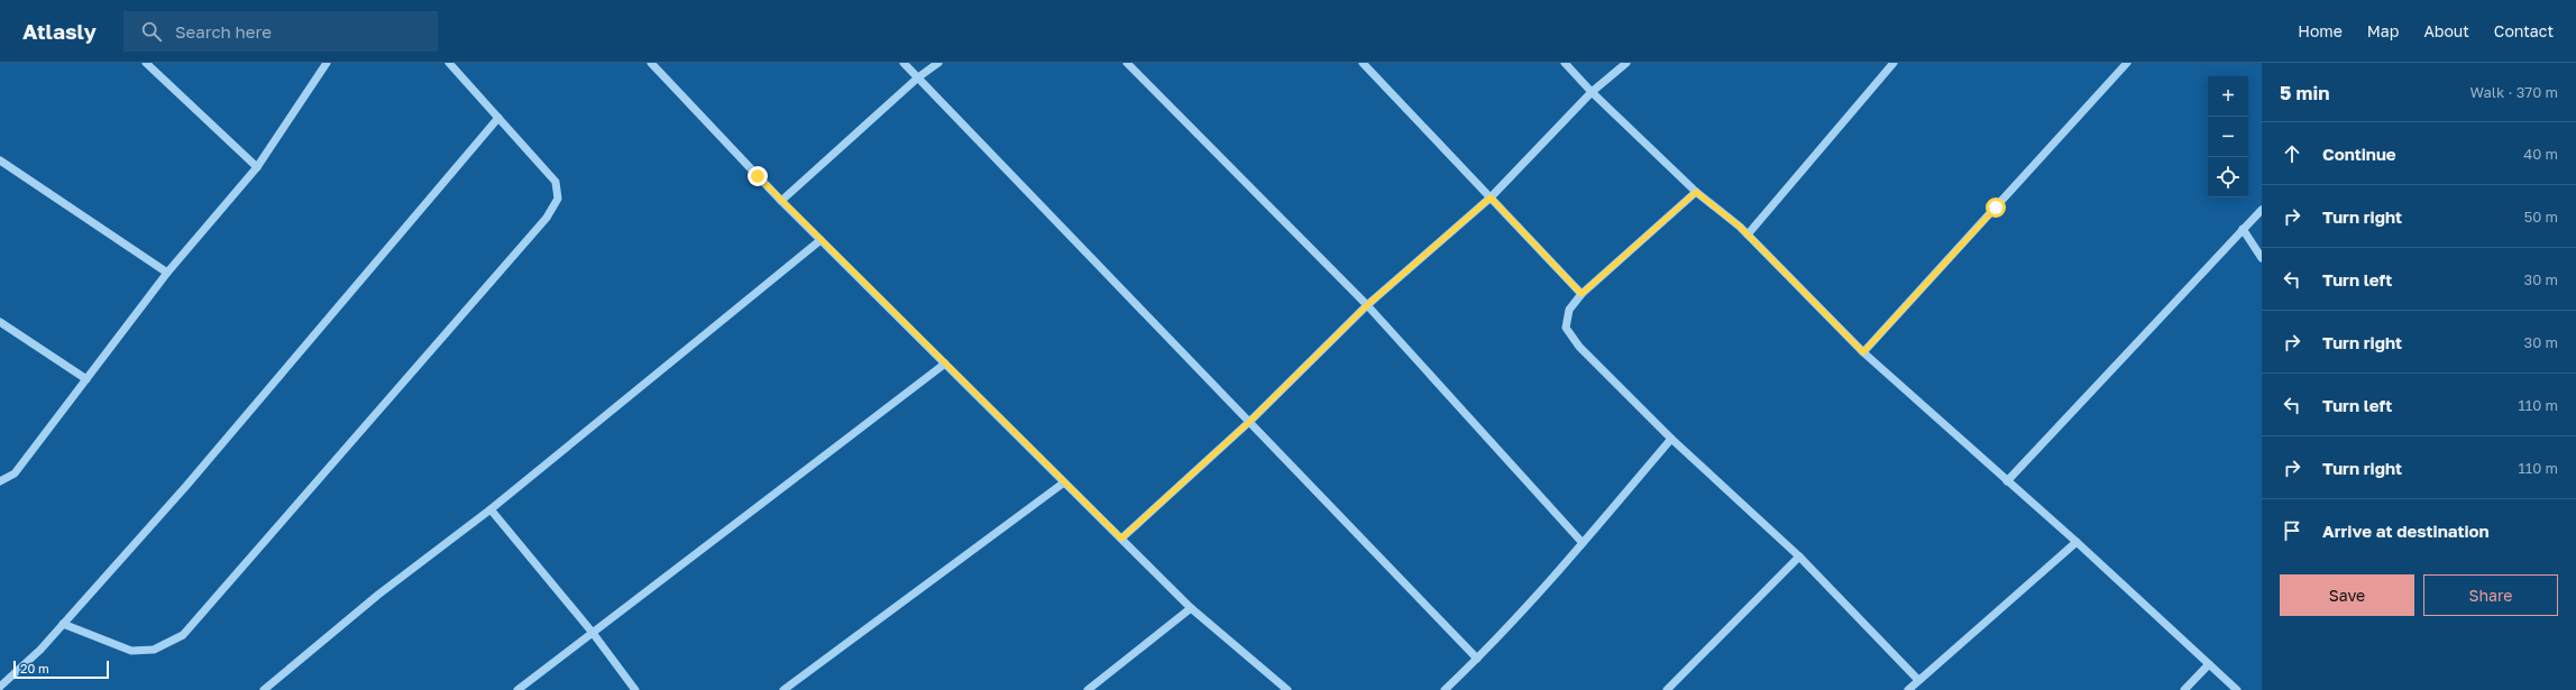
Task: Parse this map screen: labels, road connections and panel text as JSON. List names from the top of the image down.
{
  "scale_bar": "20 m",
  "page": {
    "header": "Atlasly",
    "search": "Search here",
    "nav": [
      "Home",
      "Map",
      "About",
      "Contact"
    ],
    "heading": ["5 min", "Walk · 370 m"],
    "map_buttons": ["+", "−"],
    "list": [
      ["Continue", "40 m"],
      ["Turn right", "50 m"],
      ["Turn left", "30 m"],
      ["Turn right", "30 m"],
      ["Turn left", "110 m"],
      ["Turn right", "110 m"],
      "Arrive at destination"
    ],
    "buttons": ["Save", "Share"],
    "scale": "20 m"
  }
}
